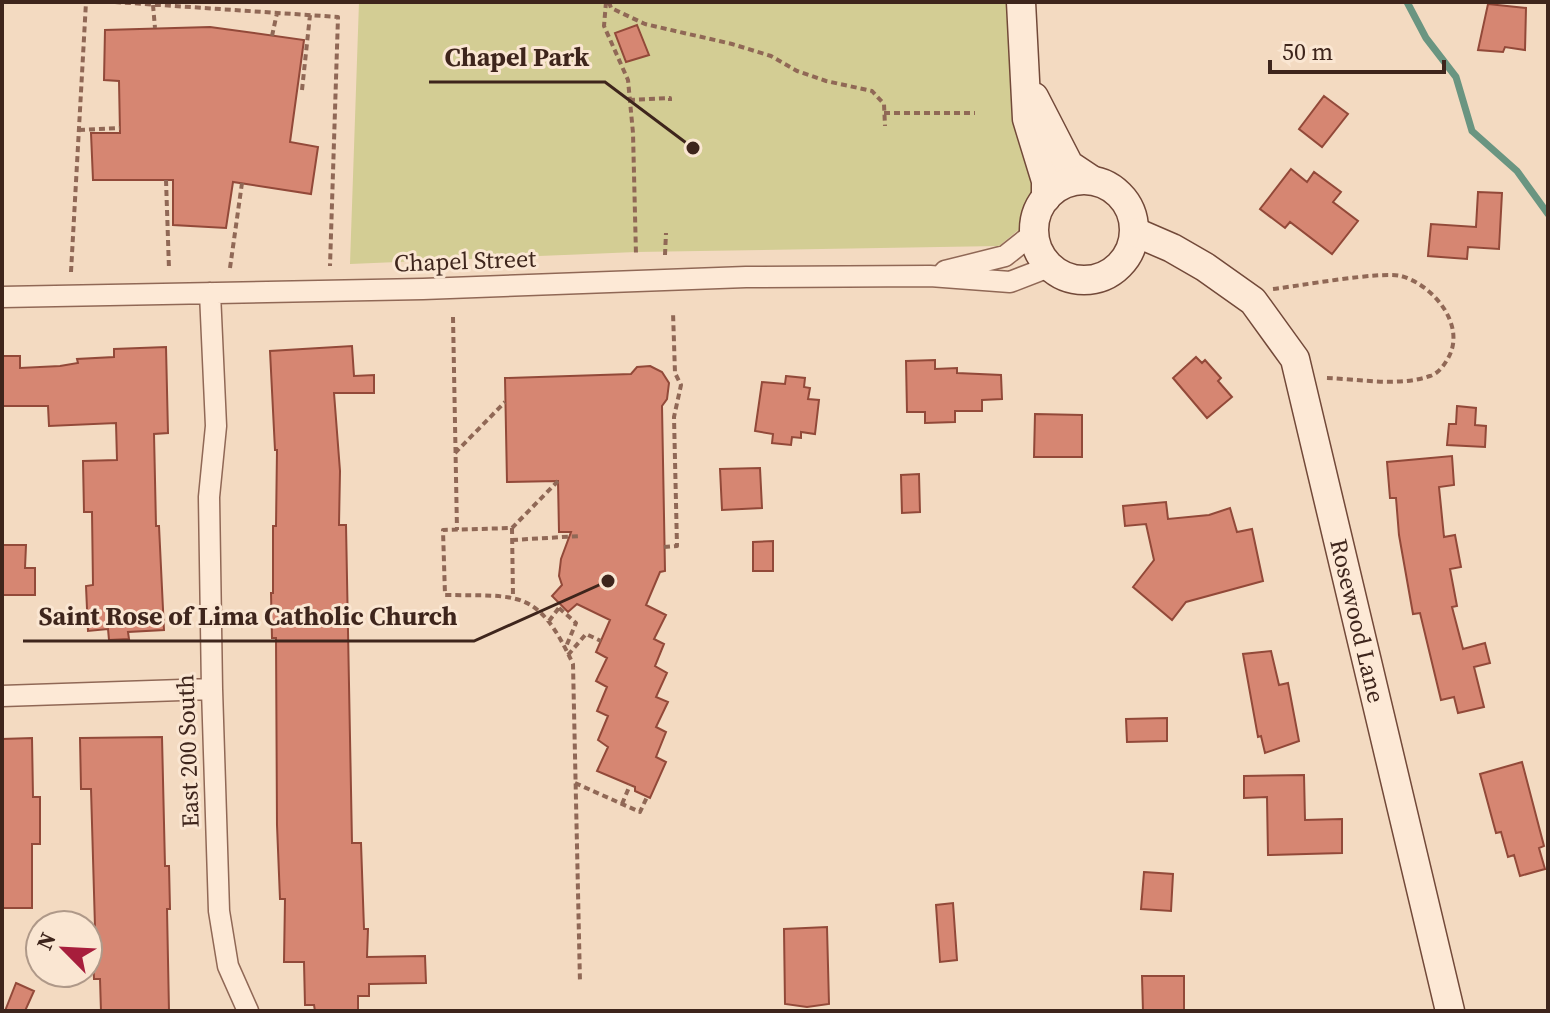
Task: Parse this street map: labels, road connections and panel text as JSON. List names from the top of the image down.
{
  "streets": {
    "street": ["Chapel Street", "Rosewood Lane", "East 200 South"]
  },
  "crossings": [
    ["Chapel Street", "Rosewood Lane"],
    ["Chapel Street", "East 200 South"]
  ],
  "places": ["Chapel Park", "Saint Rose of Lima Catholic Church"],
  "scale_bar": "50 m",
  "north": "top left"
}
